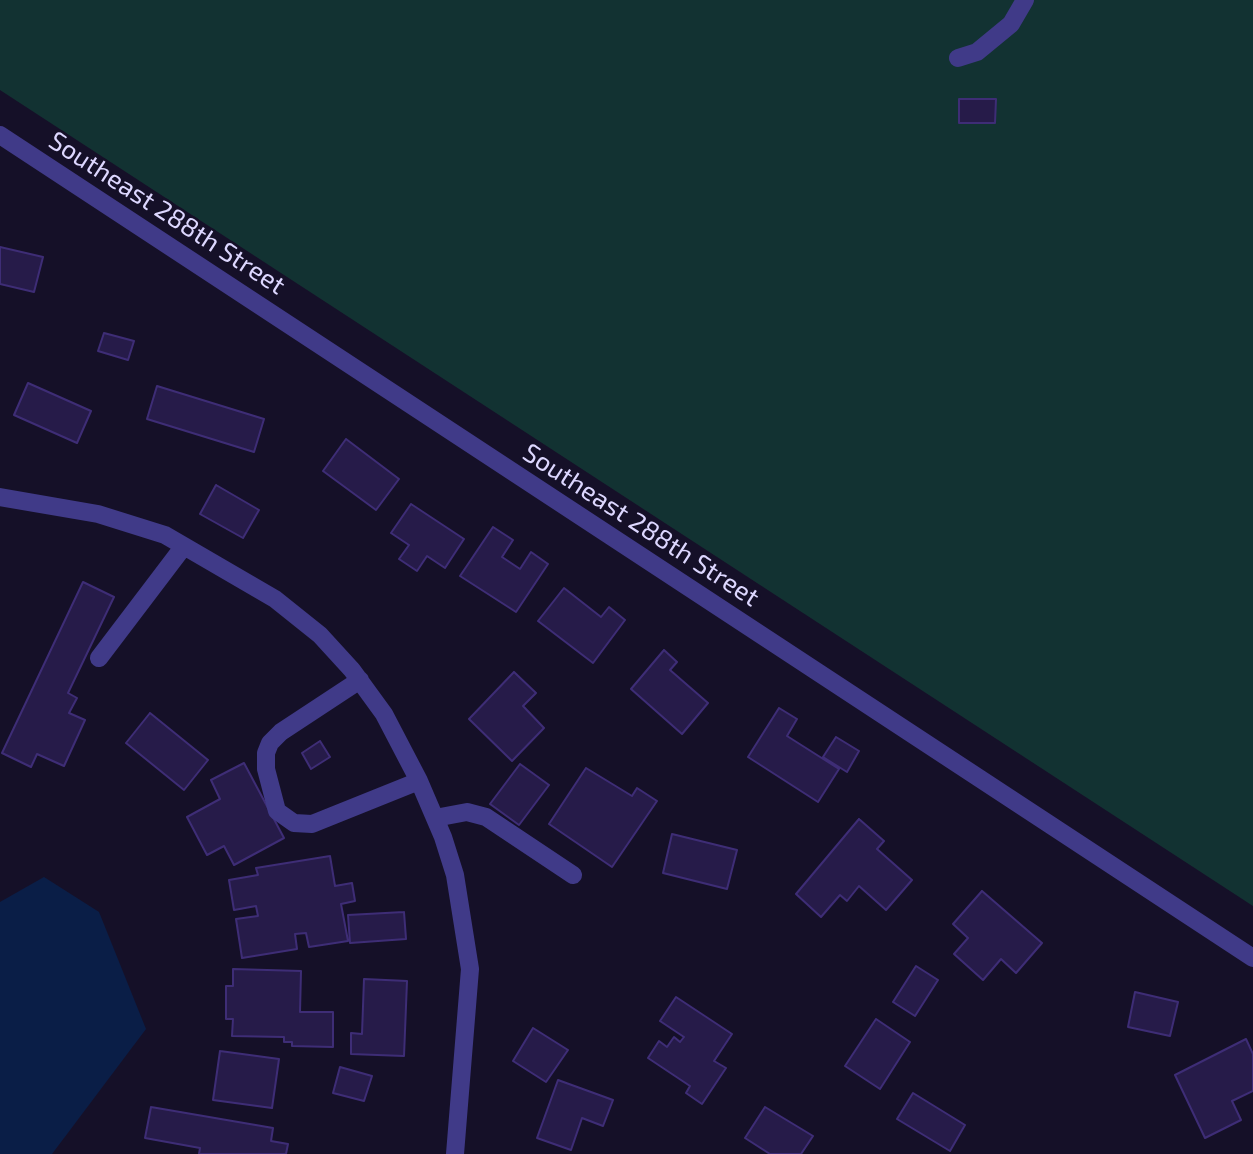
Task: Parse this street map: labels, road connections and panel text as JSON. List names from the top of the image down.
{
  "streets": {
    "street": ["Southeast 288th Street"]
  }
}
